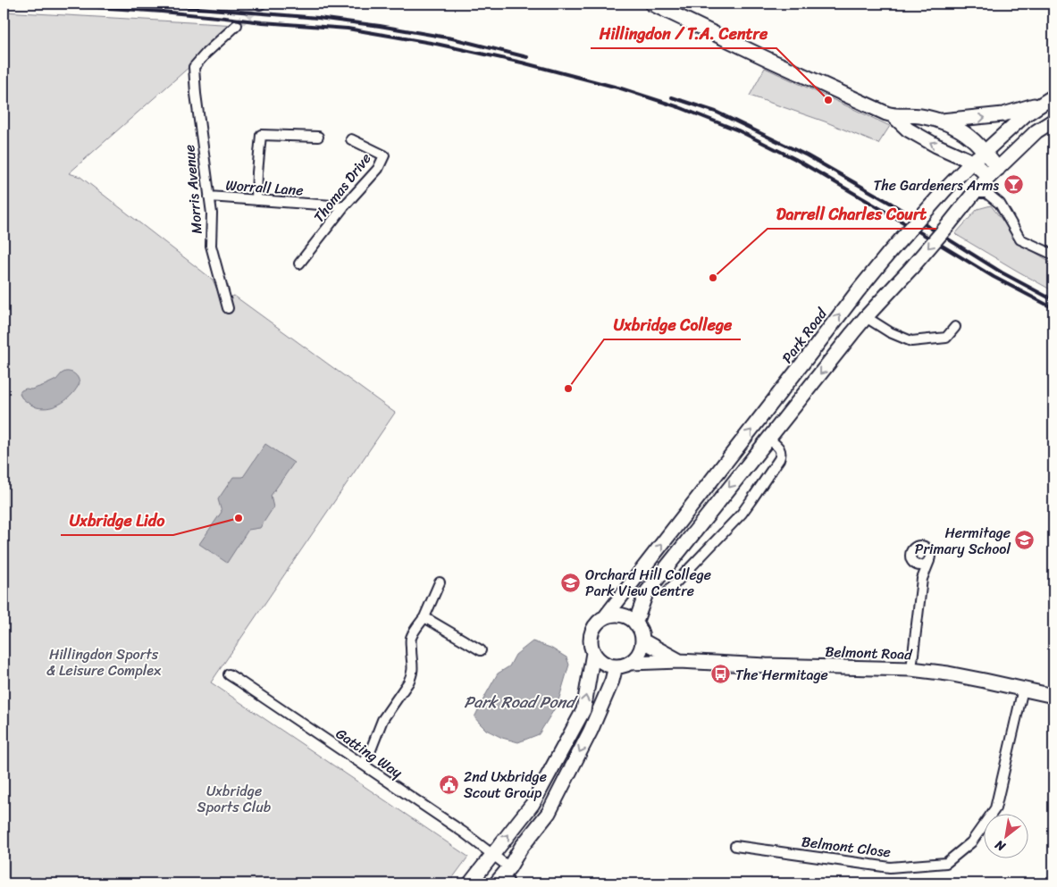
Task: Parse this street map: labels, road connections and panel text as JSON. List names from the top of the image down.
{
  "streets": {
    "main road": ["Park Road", "Belmont Road"],
    "street": [
      "Worrall Lane",
      "Thomas Drive",
      "Morris Avenue",
      "Gatting Way",
      "Belmont Close"
    ]
  },
  "crossings": [
    ["Worrall Lane", "Thomas Drive"],
    ["Worrall Lane", "Morris Avenue"],
    ["Park Road", "Belmont Road"],
    ["Belmont Road", "Belmont Close"]
  ],
  "water": ["Park Road Pond"],
  "parks": ["Hillingdon Sports & Leisure Complex", "Uxbridge Sports Club"],
  "places": {
    "other": [
      "Hillingdon / T.A. Centre",
      "Darrell Charles Court",
      "Uxbridge College",
      "Uxbridge Lido"
    ],
    "bar": ["The Gardeners Arms"],
    "school or university": ["Hermitage Primary School", "Orchard Hill College Park View Centre"],
    "bus stop": ["The Hermitage"],
    "public building": ["2nd Uxbridge Scout Group"]
  },
  "north": "bottom left"
}
